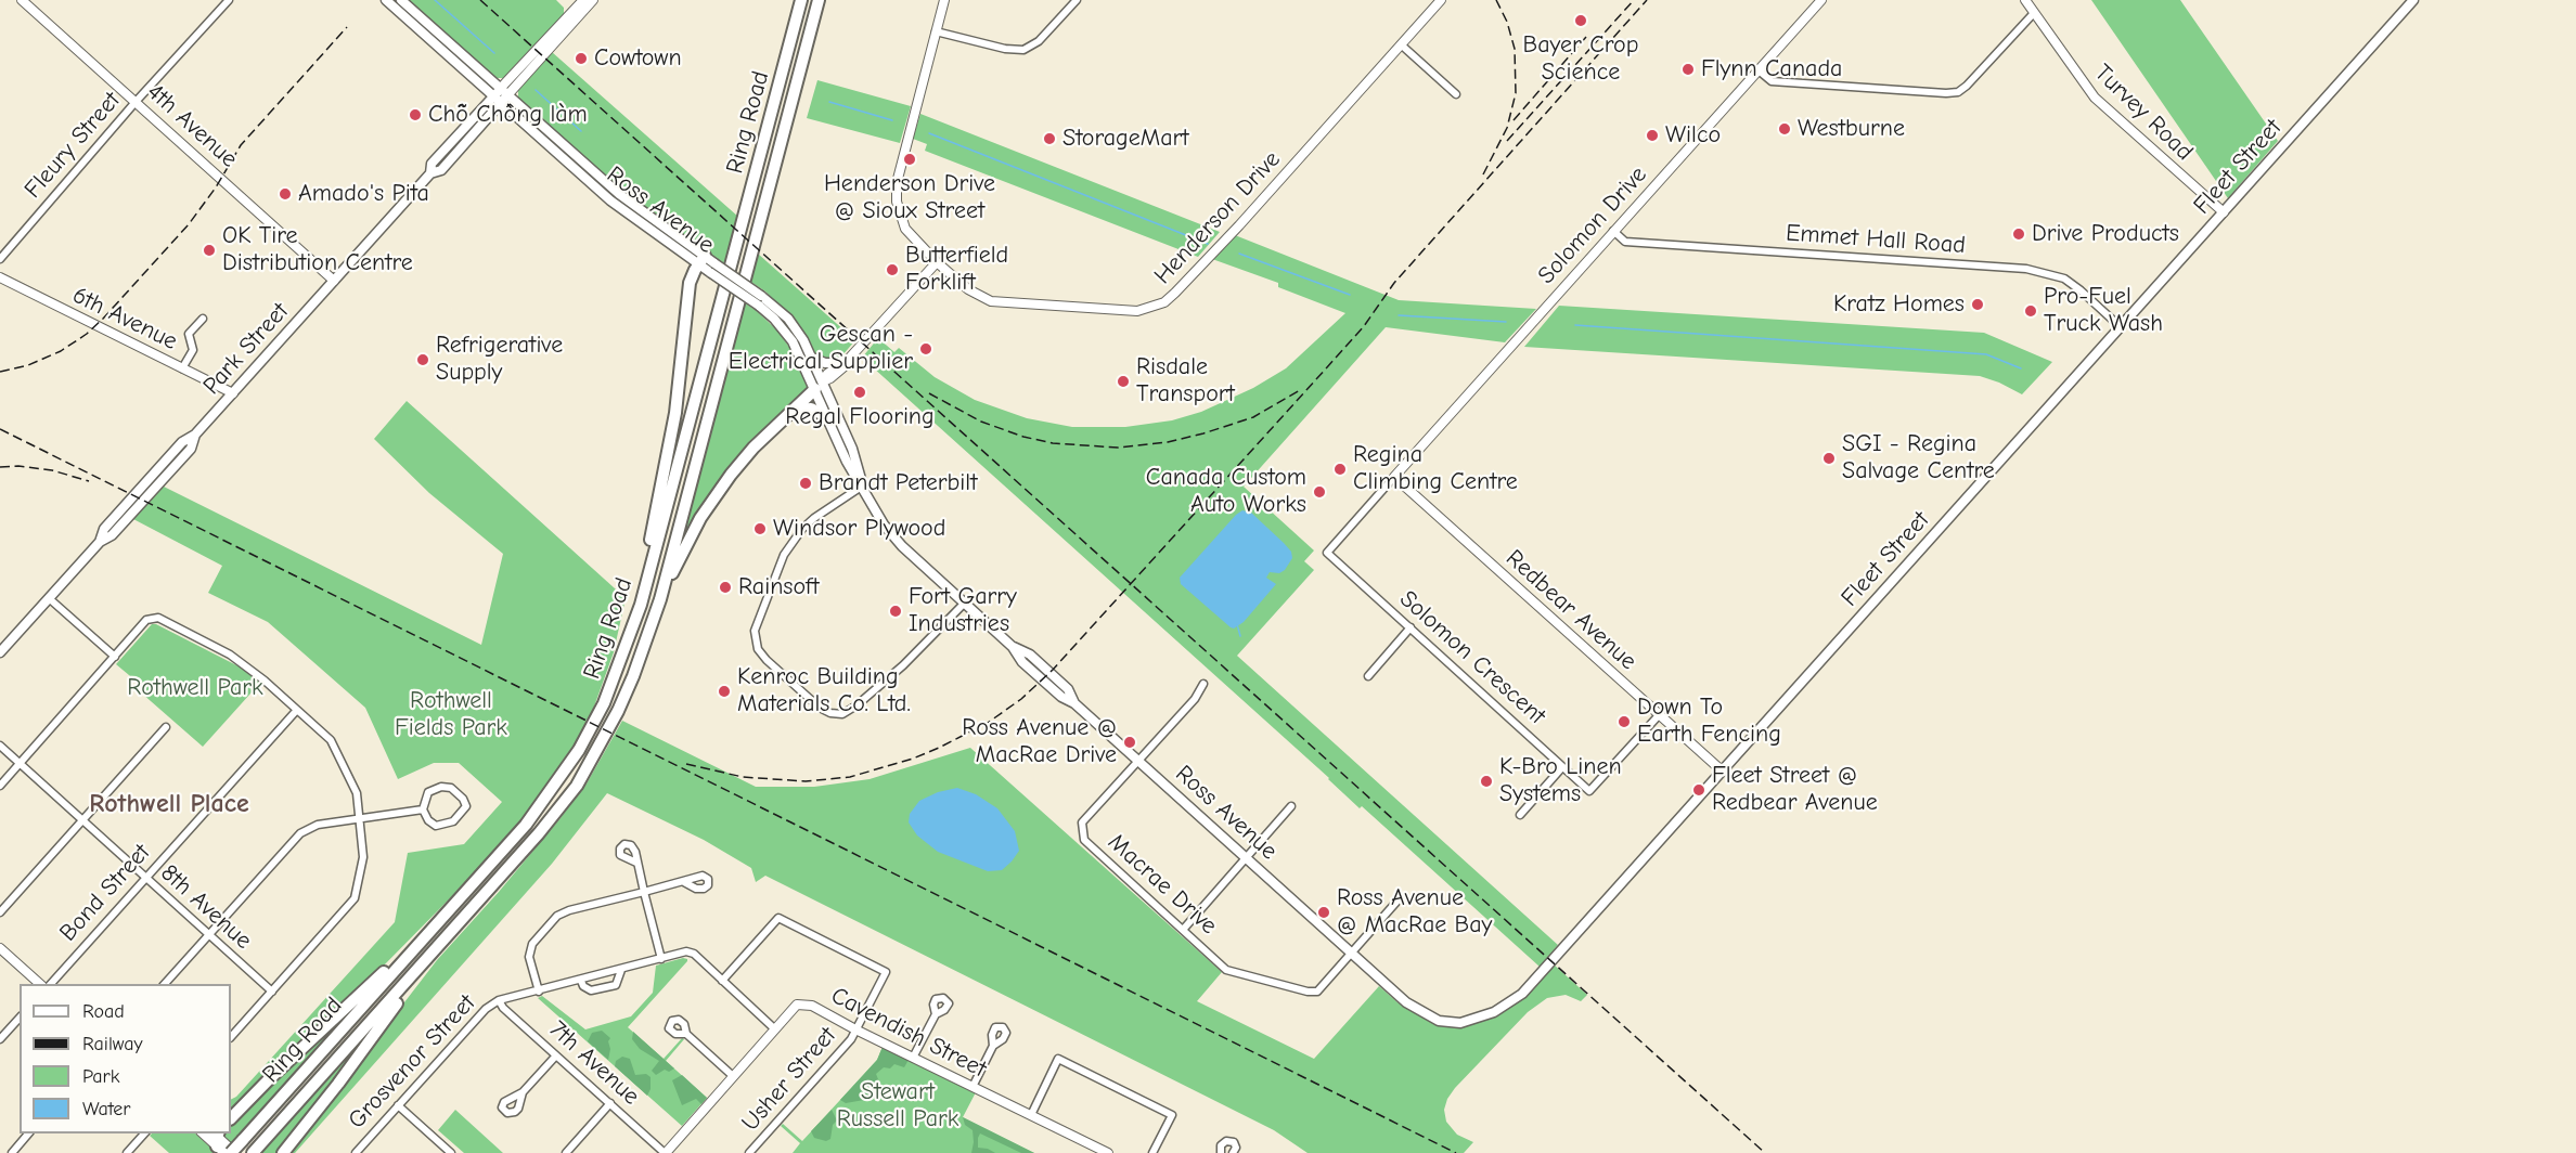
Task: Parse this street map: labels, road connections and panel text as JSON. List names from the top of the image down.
{
  "streets": {
    "highway": ["Ring Road"],
    "main road": ["Fleet Street", "Ross Avenue", "Park Street"],
    "street": [
      "Turvey Road",
      "4th Avenue",
      "Fleury Street",
      "Henderson Drive",
      "Solomon Drive",
      "Emmet Hall Road",
      "6th Avenue",
      "Redbear Avenue",
      "Solomon Crescent",
      "Macrae Drive",
      "Bond Street",
      "8th Avenue",
      "Cavendish Street",
      "Grosvenor Street",
      "7th Avenue",
      "Usher Street"
    ]
  },
  "crossings": [
    ["Turvey Road", "Fleet Street"],
    ["4th Avenue", "Fleury Street"],
    ["4th Avenue", "Park Street"],
    ["Fleet Street", "Ross Avenue"],
    ["Fleet Street", "Emmet Hall Road"],
    ["Fleet Street", "Redbear Avenue"],
    ["Fleet Street", "Macrae Drive"],
    ["Ross Avenue", "Park Street"],
    ["Ross Avenue", "Macrae Drive"],
    ["Solomon Drive", "Emmet Hall Road"],
    ["Solomon Drive", "Redbear Avenue"],
    ["Solomon Drive", "Solomon Crescent"],
    ["6th Avenue", "Park Street"],
    ["Redbear Avenue", "Solomon Crescent"],
    ["Bond Street", "8th Avenue"],
    ["Cavendish Street", "7th Avenue"],
    ["Cavendish Street", "Usher Street"],
    ["Grosvenor Street", "7th Avenue"]
  ],
  "districts": ["Rothwell Place"],
  "parks": ["Rothwell Park", "Rothwell Fields Park", "Stewart Russell Park"],
  "places": [
    "Bayer Crop Science",
    "Cowtown",
    "Flynn Canada",
    "Chỗ Chồng làm",
    "Westburne",
    "Wilco",
    "StorageMart",
    "Henderson Drive @ Sioux Street",
    "Amado's Pita",
    "Drive Products",
    "OK Tire Distribution Centre",
    "Butterfield Forklift",
    "Kratz Homes",
    "Pro-Fuel Truck Wash",
    "Gescan - Electrical Supplier",
    "Refrigerative Supply",
    "Risdale Transport",
    "Regal Flooring",
    "SGI - Regina Salvage Centre",
    "Regina Climbing Centre",
    "Brandt Peterbilt",
    "Canada Custom Auto Works",
    "Windsor Plywood",
    "Rainsoft",
    "Fort Garry Industries",
    "Kenroc Building Materials Co. Ltd.",
    "Down To Earth Fencing",
    "Ross Avenue @ MacRae Drive",
    "K-Bro Linen Systems",
    "Fleet Street @ Redbear Avenue",
    "Ross Avenue @ MacRae Bay"
  ],
  "legend": [
    "Road",
    "Railway",
    "Park",
    "Water"
  ]
}
